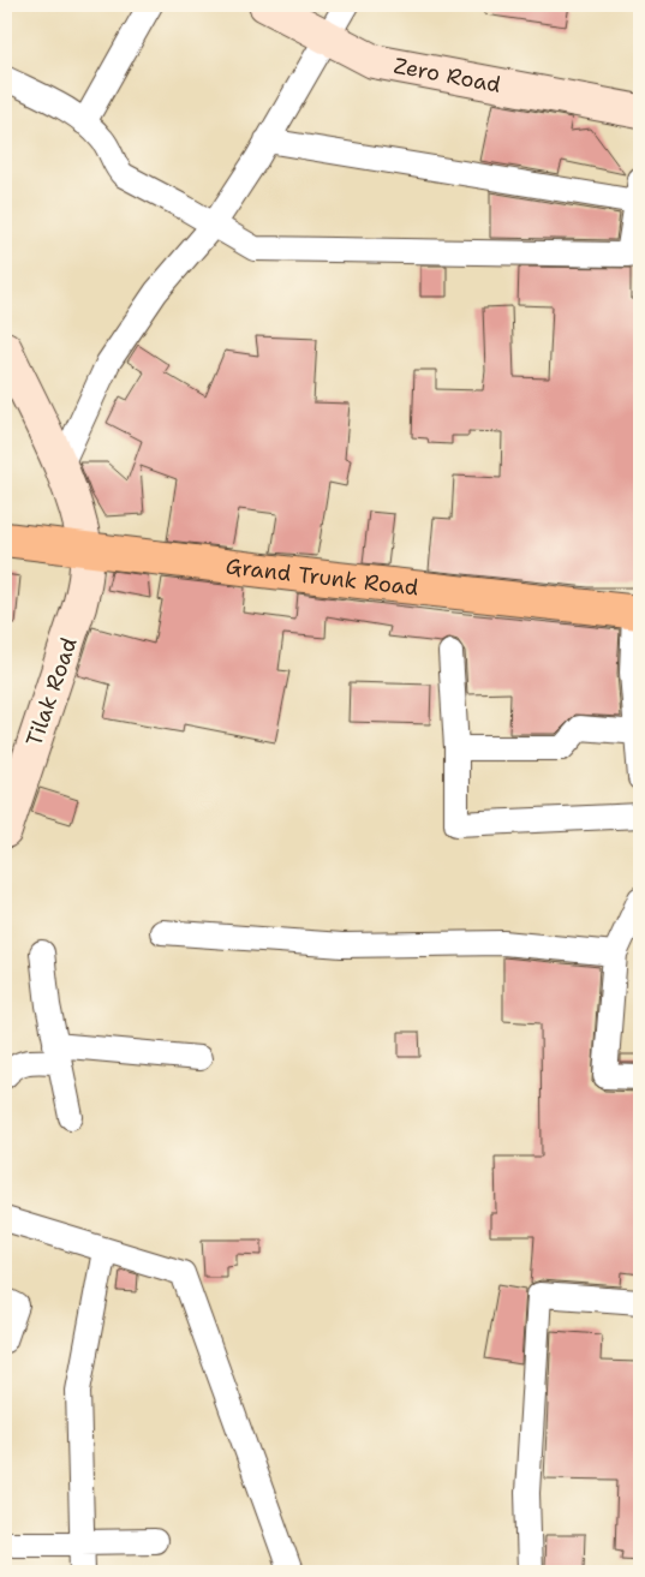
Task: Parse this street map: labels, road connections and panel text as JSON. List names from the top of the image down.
{
  "streets": {
    "main road": ["Zero Road", "Grand Trunk Road", "Tilak Road"]
  },
  "crossings": [
    ["Grand Trunk Road", "Tilak Road"]
  ]
}
